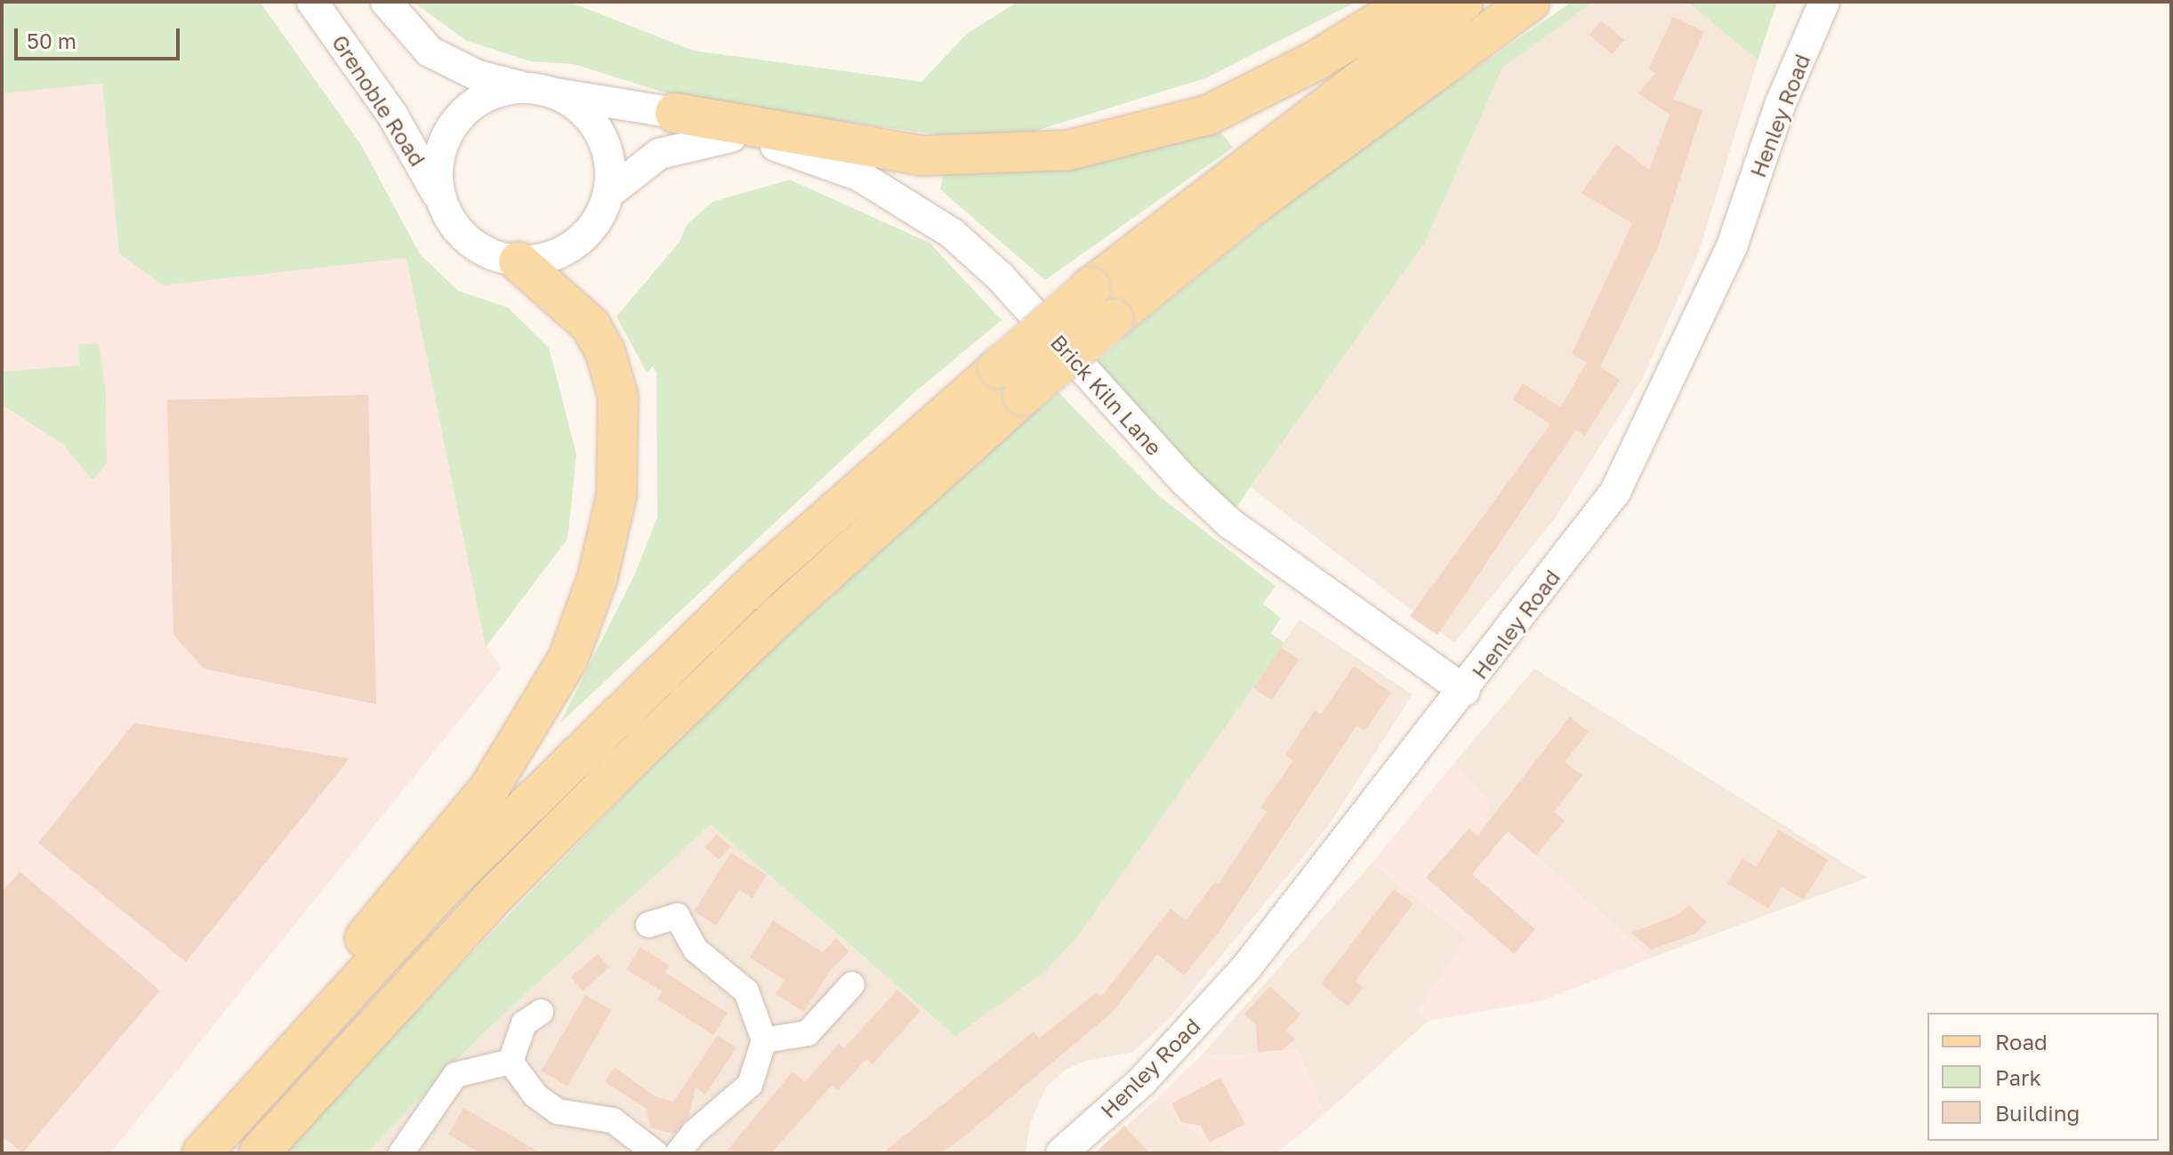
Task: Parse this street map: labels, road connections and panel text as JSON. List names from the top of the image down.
{
  "streets": {
    "street": ["Grenoble Road", "Henley Road", "Brick Kiln Lane"]
  },
  "crossings": [
    ["Grenoble Road", "Brick Kiln Lane"],
    ["Henley Road", "Brick Kiln Lane"]
  ],
  "legend": ["Road", "Park", "Building"],
  "scale_bar": "50 m"
}
